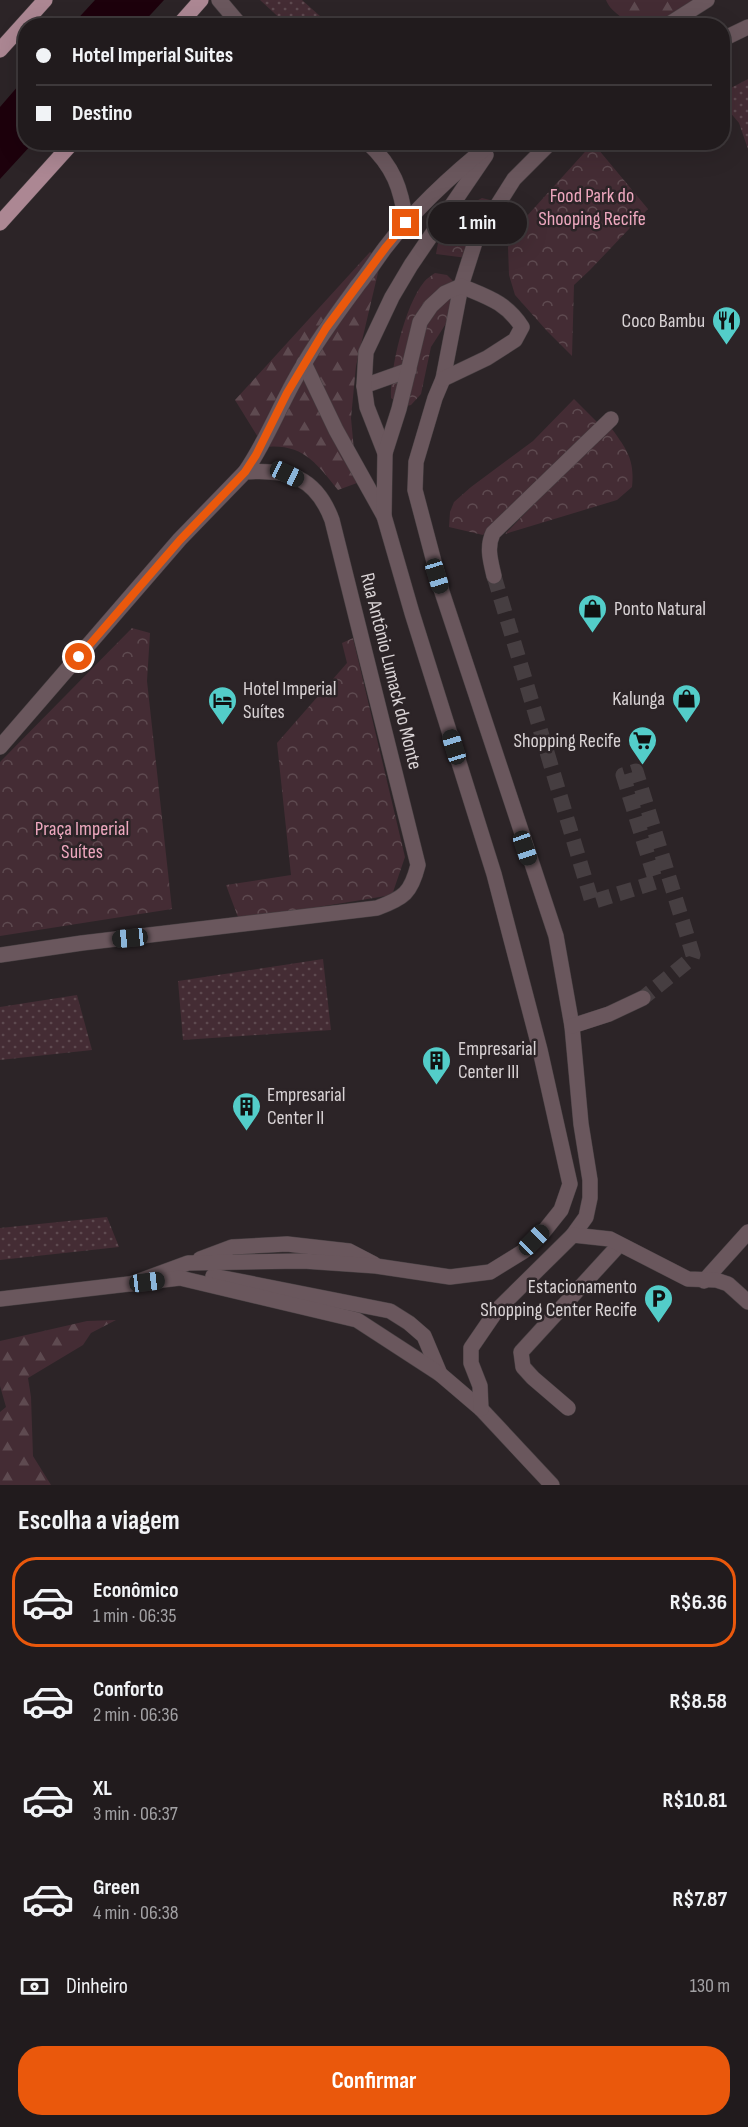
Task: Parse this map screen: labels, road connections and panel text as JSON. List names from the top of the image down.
{
  "streets": {
    "street": ["Rua Antônio Lumack do Monte"]
  },
  "parks": ["Food Park do Shooping Recife", "Praça Imperial Suítes"],
  "places": {
    "restaurant": ["Coco Bambu"],
    "shop": ["Ponto Natural", "Kalunga"],
    "hotel": ["Hotel Imperial Suítes"],
    "supermarket": ["Shopping Recife"],
    "building": ["Empresarial Center III", "Empresarial Center II"],
    "parking": ["Estacionamento Shopping Center Recife"]
  },
  "page": {
    "banner": ["Hotel Imperial Suites", "Destino"],
    "bubble": "1 min",
    "heading": "Escolha a viagem",
    "list": [
      {
        "name": "Econômico",
        "note": "1 min · 06:35",
        "value": "R$6.36"
      },
      {
        "name": "Conforto",
        "note": "2 min · 06:36",
        "value": "R$8.58"
      },
      {
        "name": "XL",
        "note": "3 min · 06:37",
        "value": "R$10.81"
      },
      {
        "name": "Green",
        "note": "4 min · 06:38",
        "value": "R$7.87"
      }
    ],
    "pay": ["Dinheiro", "130 m"],
    "buttons": "Confirmar"
  }
}
